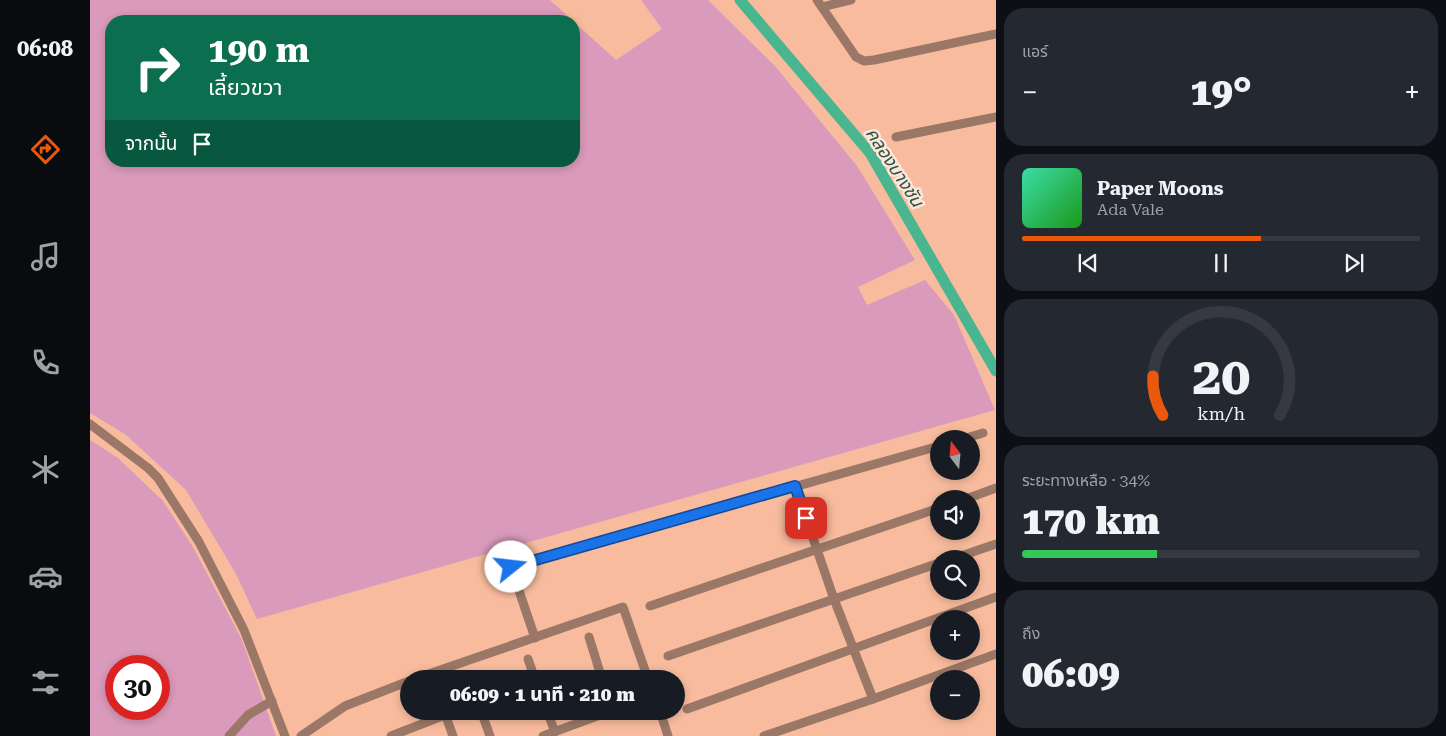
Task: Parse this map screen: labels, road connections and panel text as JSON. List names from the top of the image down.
{
  "water": ["คลองบางชัน"],
  "north": "top",
  "page": {
    "tabs": "06:08",
    "tile": [
      "แอร์",
      ["ระยะทางเหลือ · 34%", "170 km"],
      ["ถึง", "06:09"]
    ],
    "turn": ["190 m", "เลี้ยวขวา"],
    "heat": ["−", "19°", "+"],
    "then": "จากนั้น",
    "song": ["Paper Moons", "Ada Vale"],
    "map_buttons": ["+", "−"],
    "limit": "30",
    "trip": "06:09 · 1 นาที · 210 m",
    "gauge": ["20", "km/h"]
  }
}
